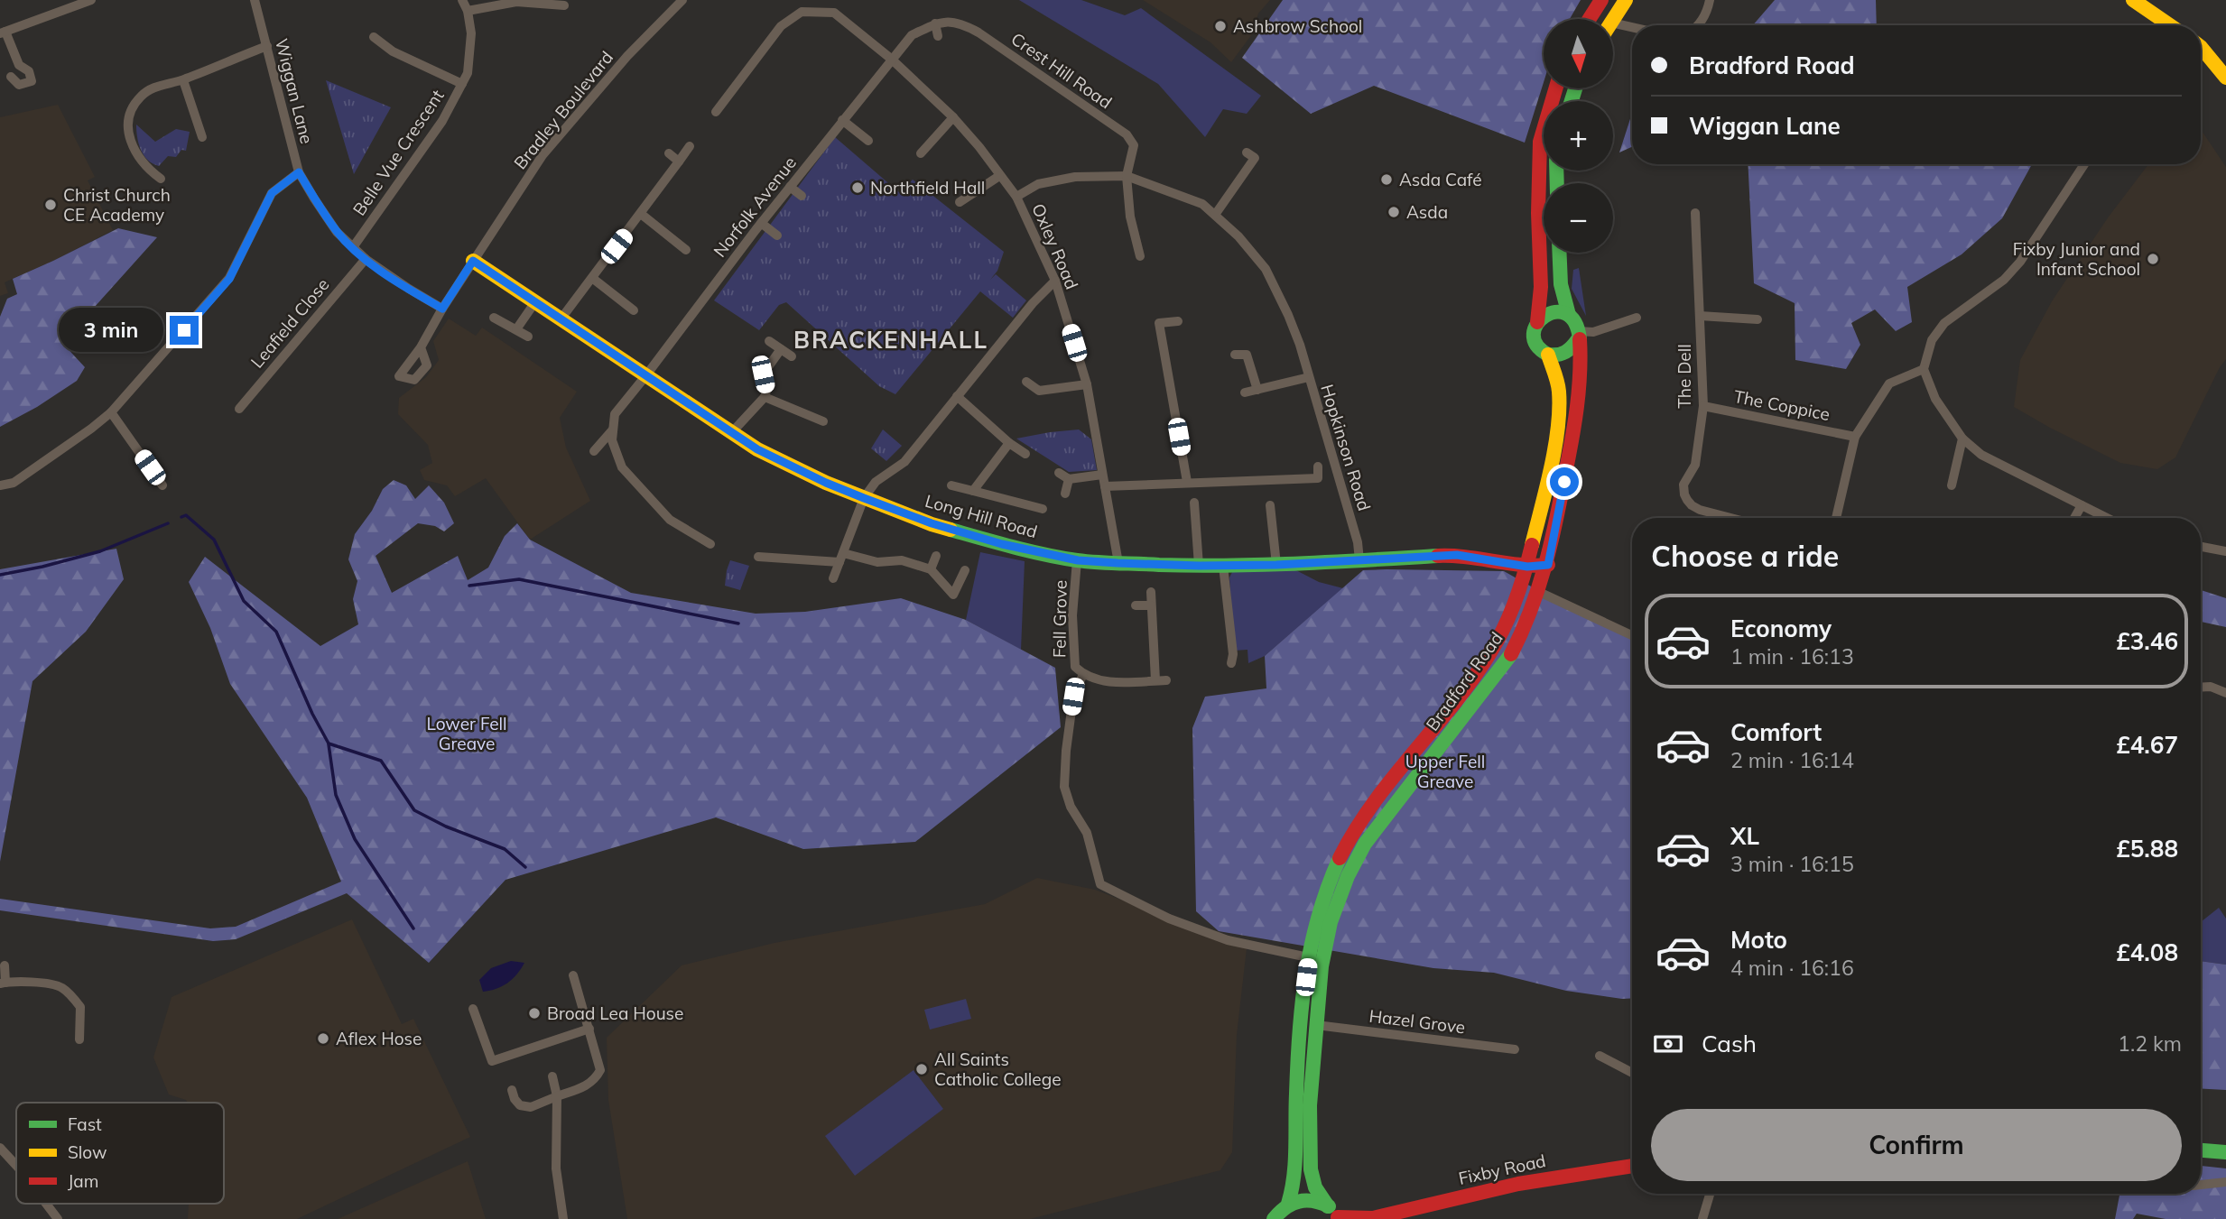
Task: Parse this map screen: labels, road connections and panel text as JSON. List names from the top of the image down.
{
  "streets": {
    "main road": ["Long Hill Road", "Bradford Road", "Fixby Road"],
    "street": [
      "Crest Hill Road",
      "Wiggan Lane",
      "Bradley Boulevard",
      "Belle Vue Crescent",
      "Norfolk Avenue",
      "Oxley Road",
      "Leafield Close",
      "The Dell",
      "The Coppice",
      "Hopkinson Road",
      "Fell Grove",
      "Hazel Grove"
    ]
  },
  "crossings": [
    ["Crest Hill Road", "Hopkinson Road"],
    ["Wiggan Lane", "Bradley Boulevard"],
    ["Wiggan Lane", "Belle Vue Crescent"],
    ["Wiggan Lane", "Leafield Close"],
    ["Bradley Boulevard", "Long Hill Road"],
    ["Norfolk Avenue", "Oxley Road"],
    ["Norfolk Avenue", "Long Hill Road"],
    ["Oxley Road", "Hopkinson Road"],
    ["Oxley Road", "Long Hill Road"],
    ["The Dell", "The Coppice"],
    ["Hopkinson Road", "Long Hill Road"],
    ["Long Hill Road", "Fell Grove"],
    ["Long Hill Road", "Bradford Road"],
    ["Fell Grove", "Bradford Road"],
    ["Bradford Road", "Hazel Grove"],
    ["Bradford Road", "Fixby Road"]
  ],
  "districts": ["BRACKENHALL"],
  "parks": ["Lower Fell Greave", "Upper Fell Greave"],
  "places": [
    "Ashbrow School",
    "Asda Café",
    "Northfield Hall",
    "Christ Church CE Academy",
    "Asda",
    "Fixby Junior and Infant School",
    "Broad Lea House",
    "Aflex Hose",
    "All Saints Catholic College"
  ],
  "legend": ["Fast", "Slow", "Jam"],
  "north": "bottom",
  "page": {
    "map_buttons": ["+", "−"],
    "banner": ["Bradford Road", "Wiggan Lane"],
    "bubble": "3 min",
    "heading": "Choose a ride",
    "list": [
      {
        "name": "Economy",
        "note": "1 min · 16:13",
        "value": "£3.46"
      },
      {
        "name": "Comfort",
        "note": "2 min · 16:14",
        "value": "£4.67"
      },
      {
        "name": "XL",
        "note": "3 min · 16:15",
        "value": "£5.88"
      },
      {
        "name": "Moto",
        "note": "4 min · 16:16",
        "value": "£4.08"
      }
    ],
    "pay": ["Cash", "1.2 km"],
    "buttons": "Confirm"
  }
}
